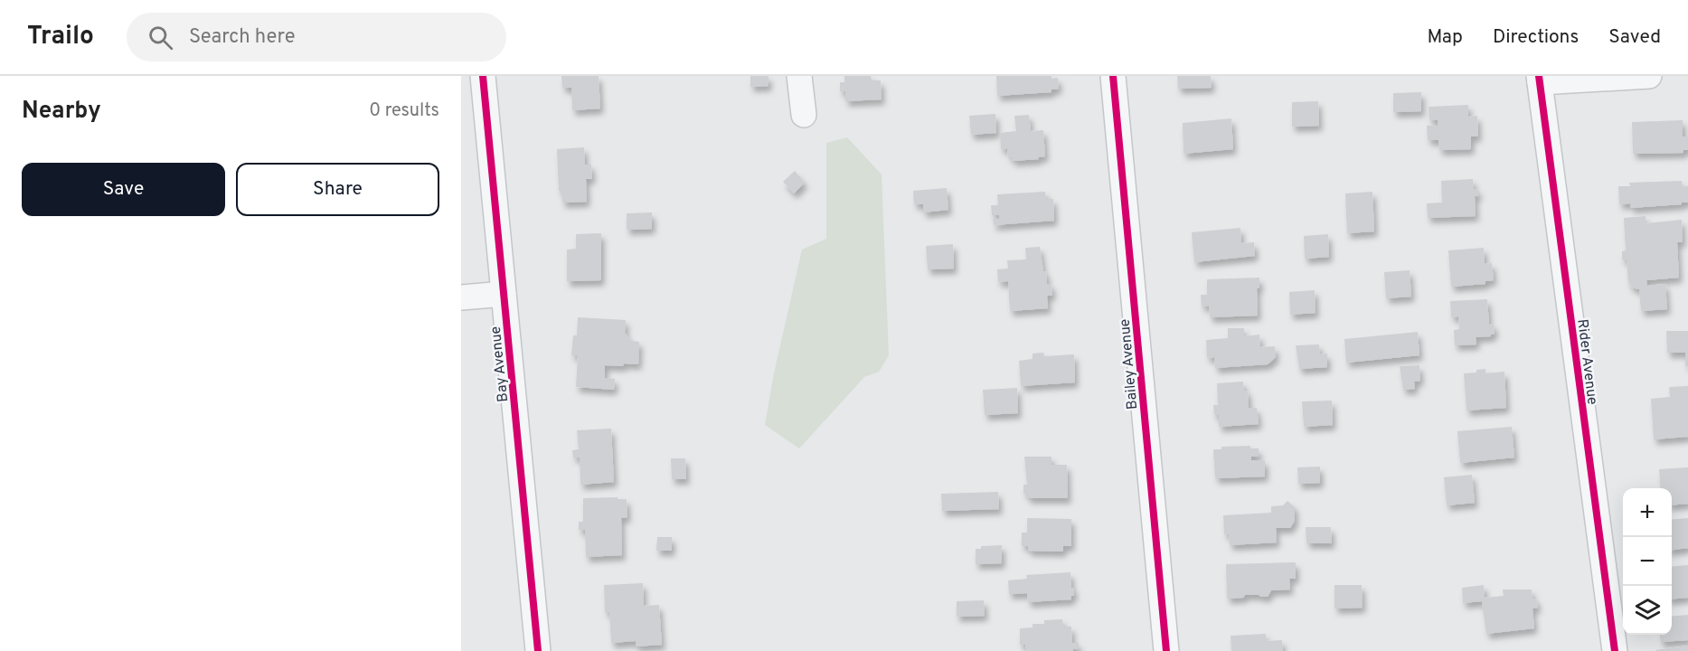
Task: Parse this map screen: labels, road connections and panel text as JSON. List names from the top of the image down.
{
  "streets": {
    "street": ["Rider Avenue", "Bay Avenue", "Bailey Avenue"]
  },
  "page": {
    "header": "Trailo",
    "search": "Search here",
    "nav": ["Map", "Directions", "Saved"],
    "heading": ["Nearby", "0 results"],
    "buttons": ["Save", "Share"],
    "map_buttons": ["+", "−"]
  }
}
